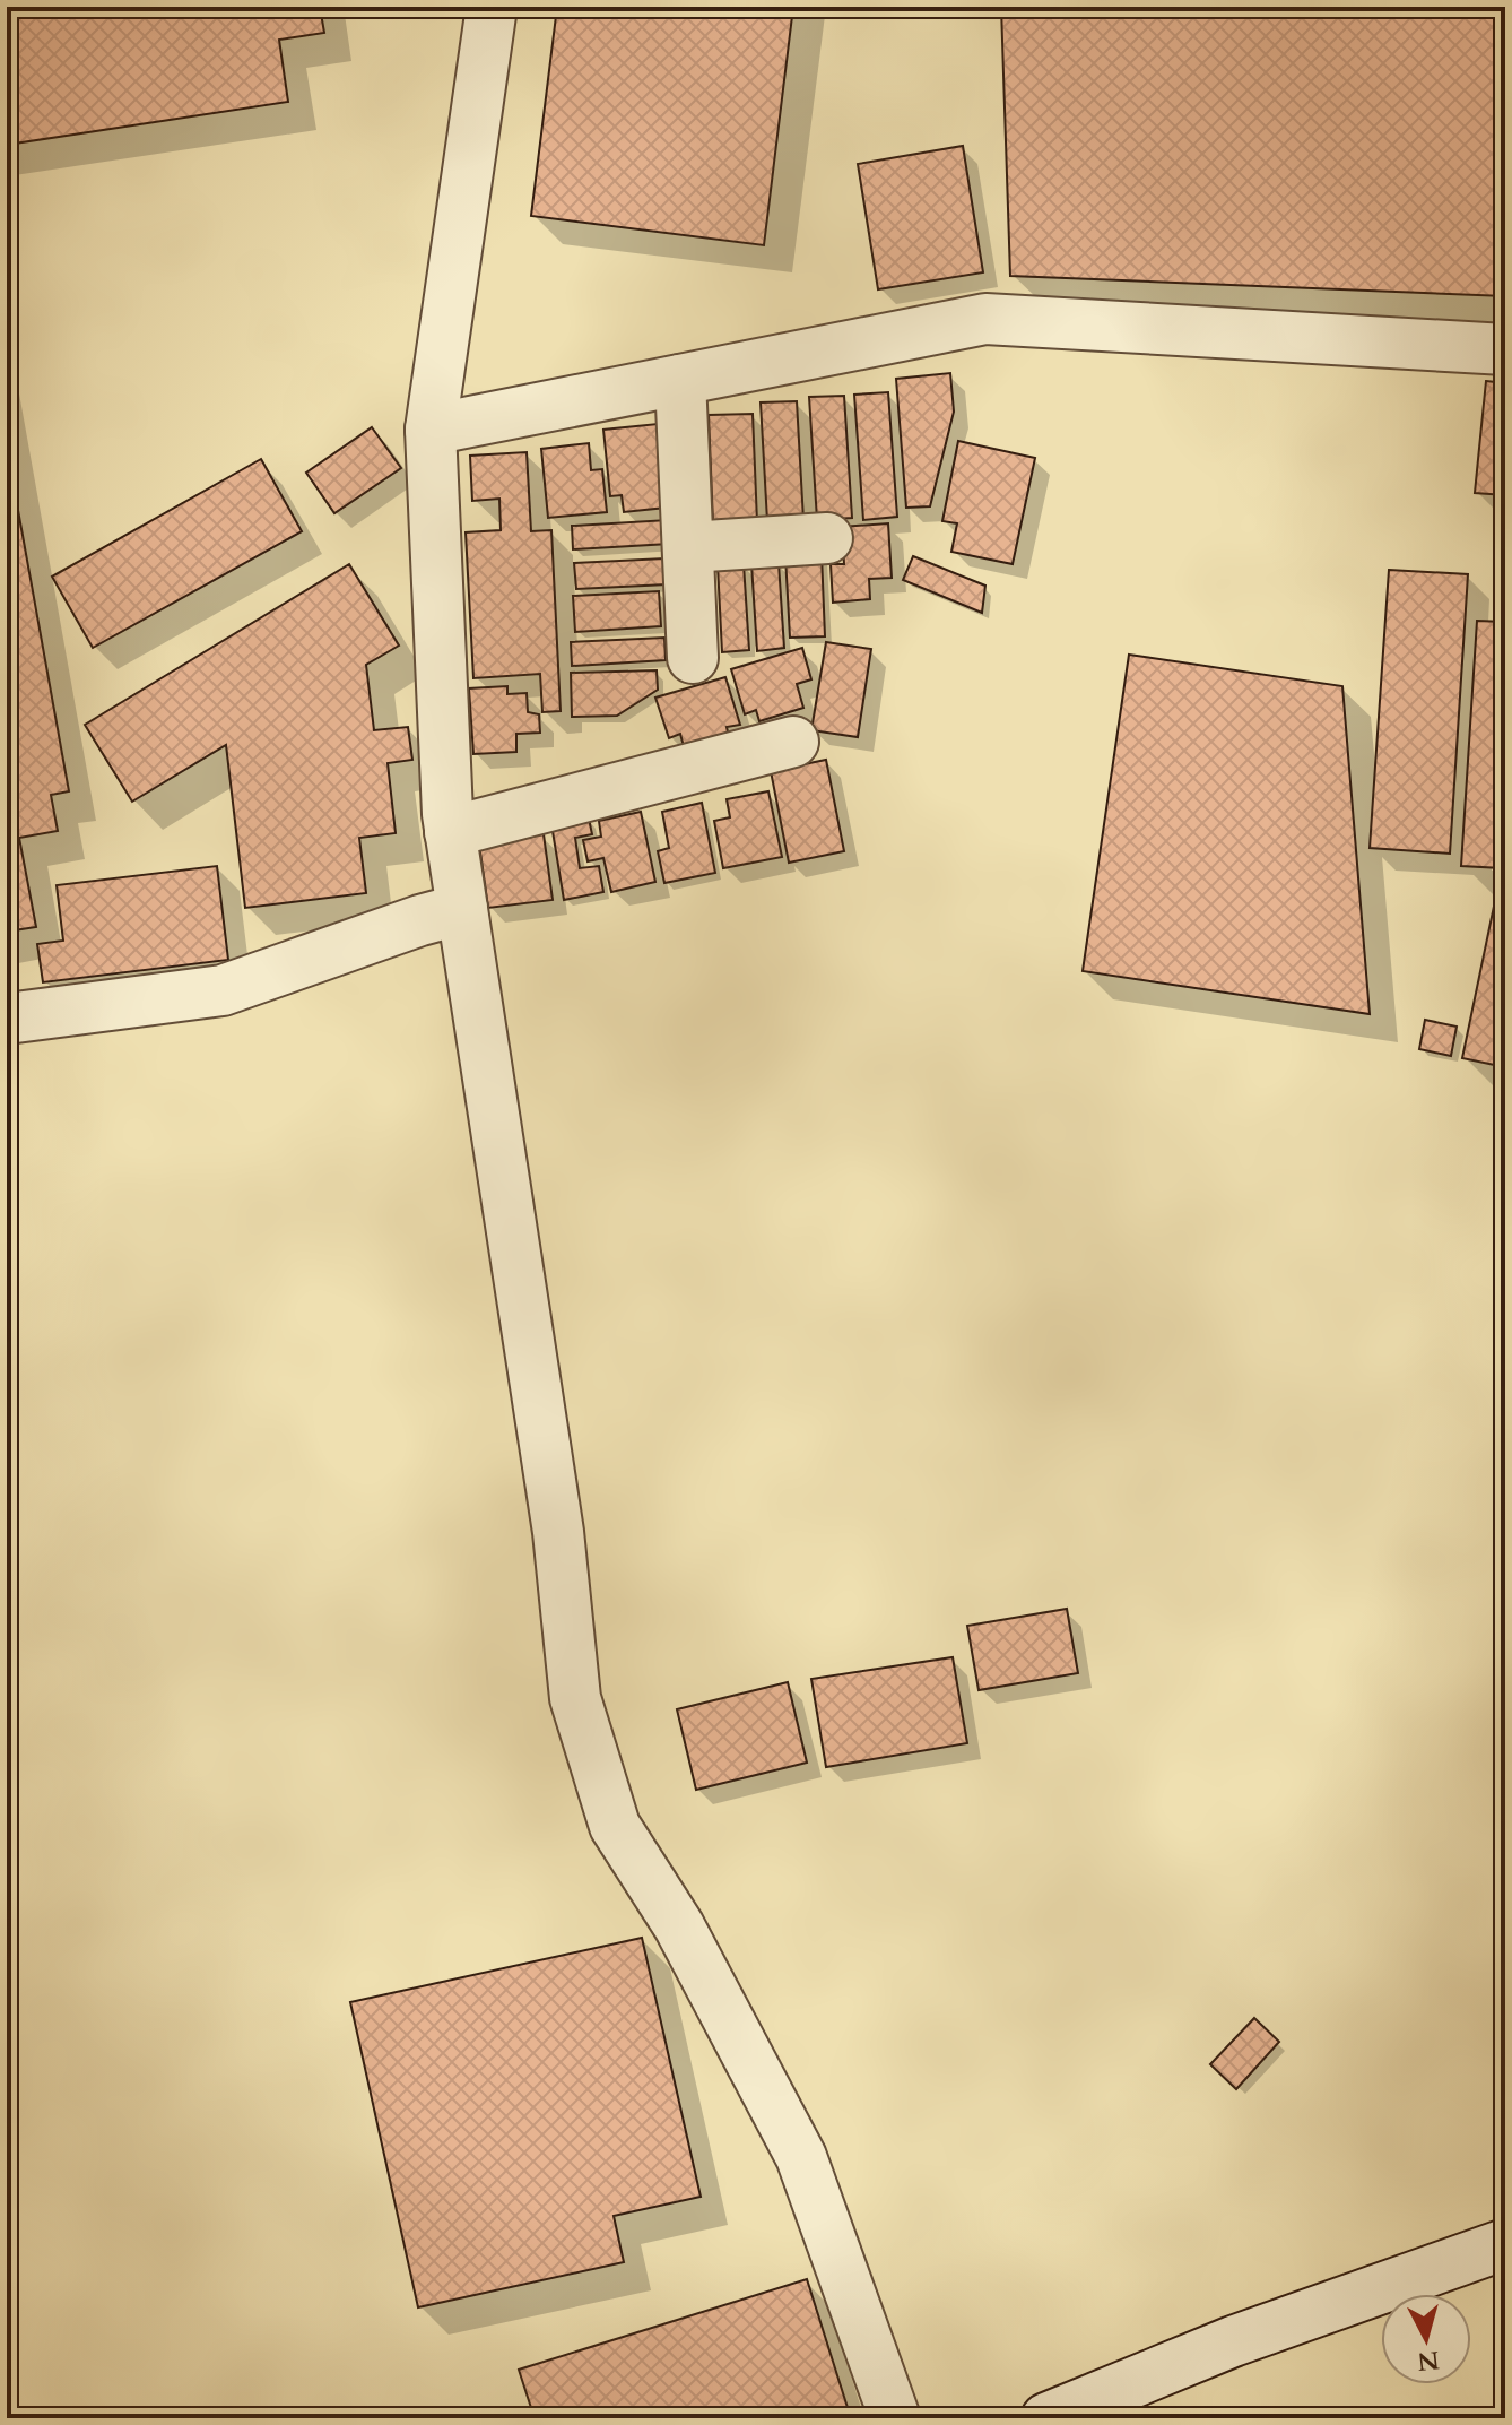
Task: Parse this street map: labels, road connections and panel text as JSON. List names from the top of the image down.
{
  "north": "bottom"
}
